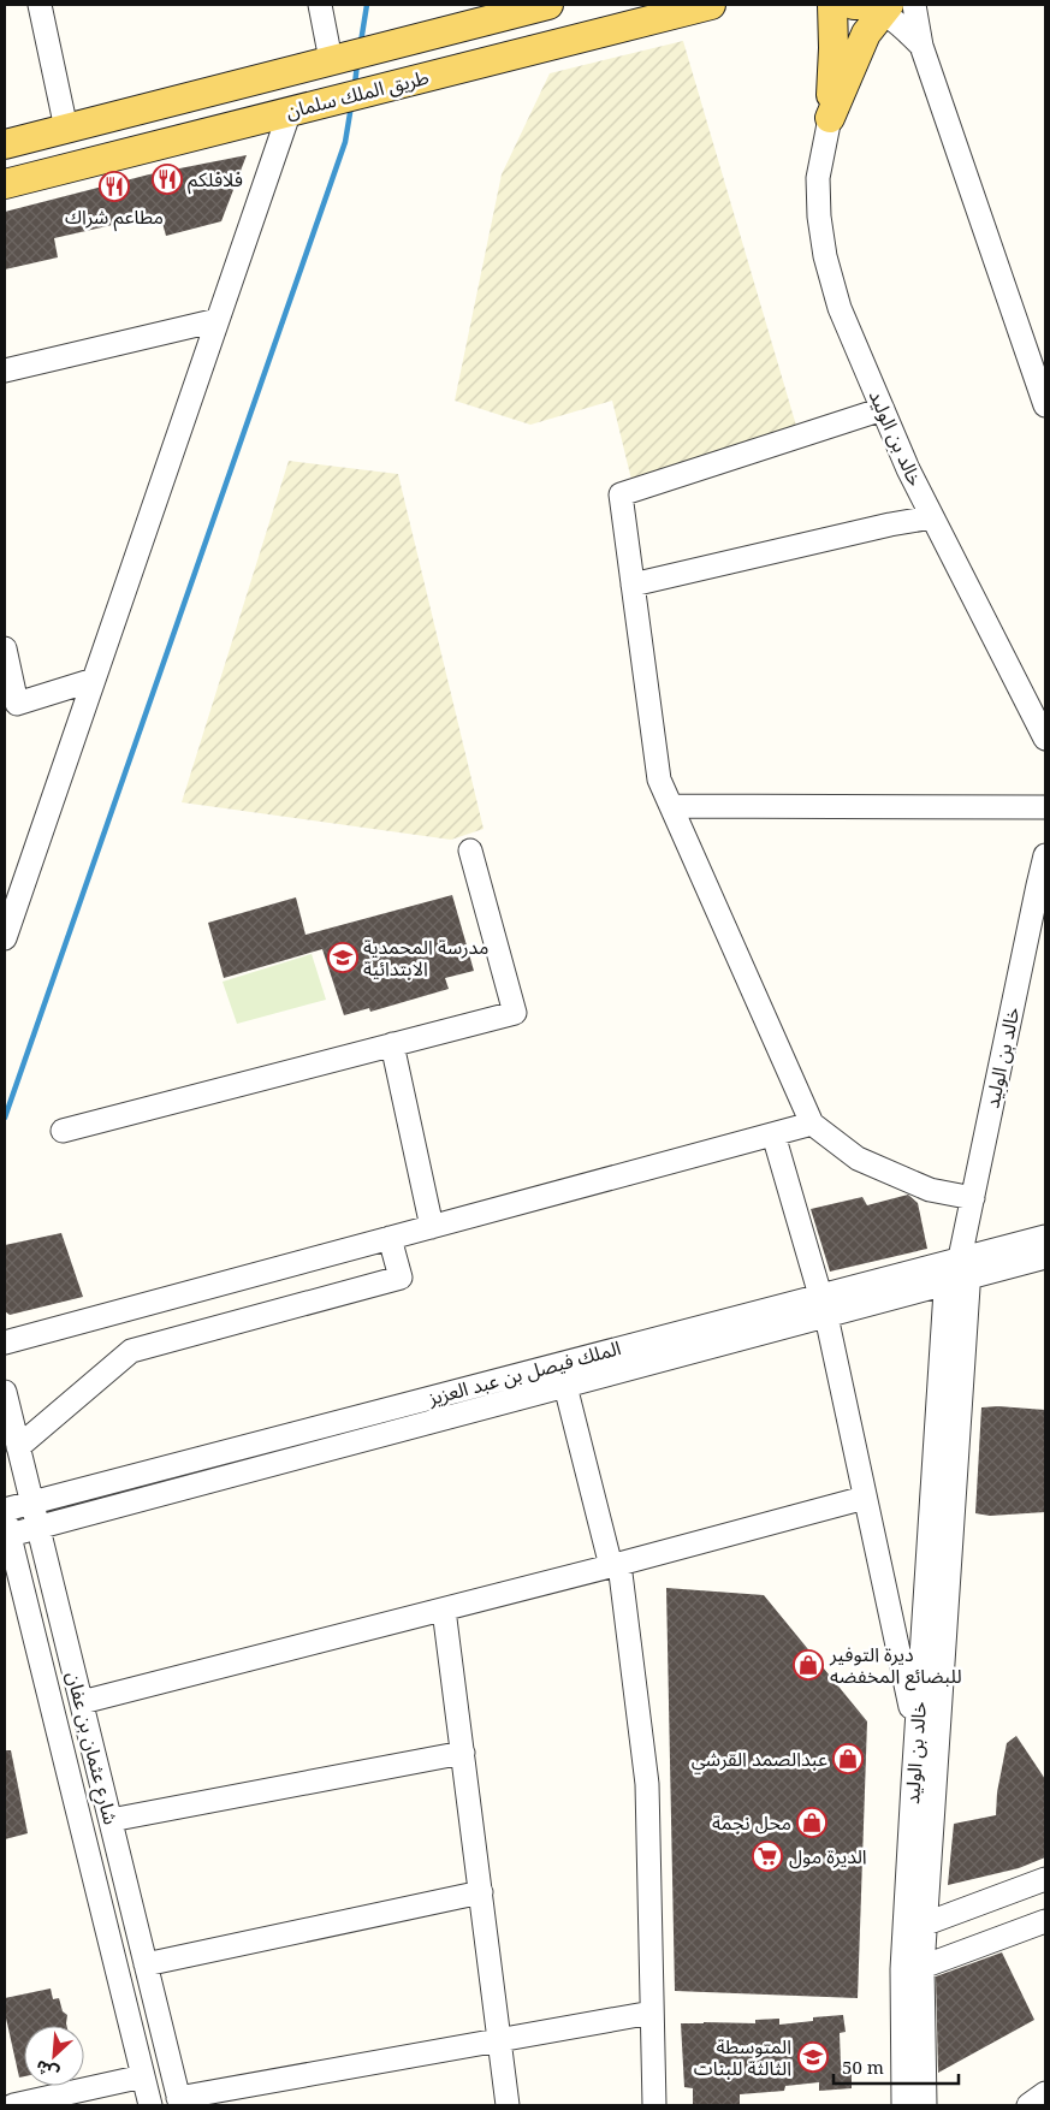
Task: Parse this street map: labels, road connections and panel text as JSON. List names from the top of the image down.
{
  "streets": {
    "main road": ["طريق الملك سلمان"],
    "street": ["خالد بن الوليد", "الملك فيصل بن عبد العزيز", "شارع عثمان بن عفان"]
  },
  "crossings": [
    ["خالد بن الوليد", "الملك فيصل بن عبد العزيز"],
    ["الملك فيصل بن عبد العزيز", "شارع عثمان بن عفان"]
  ],
  "places": {
    "restaurant": ["فلافلكم", "مطاعم شراك"],
    "school or university": ["مدرسة المحمدية الابتدائية", "المتوسطة الثالثة للبنات"],
    "shop": ["ديرة التوفير للبضائع المخفضه", "عبدالصمد القرشي", "محل نجمة"],
    "supermarket": ["الديرة مول"]
  },
  "scale_bar": "50 m",
  "north": "bottom left"
}
